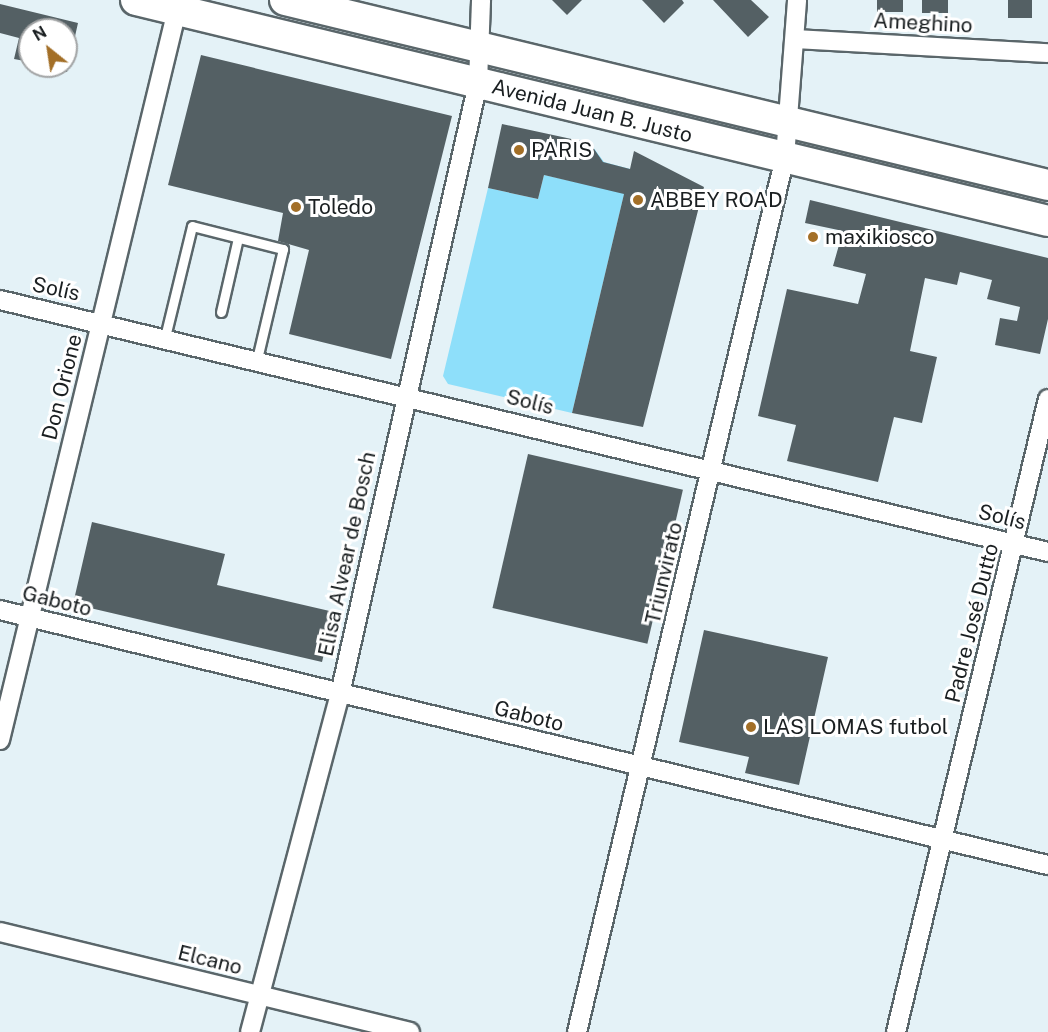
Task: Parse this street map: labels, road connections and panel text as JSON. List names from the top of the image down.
{
  "streets": {
    "main road": ["Avenida Juan B. Justo"],
    "street": [
      "Ameghino",
      "Solís",
      "Don Orione",
      "Elisa Alvear de Bosch",
      "Triunvirato",
      "Gaboto",
      "Padre José Dutto",
      "Elcano"
    ]
  },
  "crossings": [
    ["Ameghino", "Triunvirato"],
    ["Avenida Juan B. Justo", "Don Orione"],
    ["Avenida Juan B. Justo", "Elisa Alvear de Bosch"],
    ["Avenida Juan B. Justo", "Triunvirato"],
    ["Solís", "Don Orione"],
    ["Solís", "Elisa Alvear de Bosch"],
    ["Solís", "Triunvirato"],
    ["Solís", "Padre José Dutto"],
    ["Don Orione", "Gaboto"],
    ["Elisa Alvear de Bosch", "Gaboto"],
    ["Elisa Alvear de Bosch", "Elcano"],
    ["Triunvirato", "Gaboto"],
    ["Gaboto", "Padre José Dutto"]
  ],
  "places": [
    "PARIS",
    "ABBEY ROAD",
    "Toledo",
    "maxikiosco",
    "LAS LOMAS futbol"
  ],
  "north": "top left"
}
